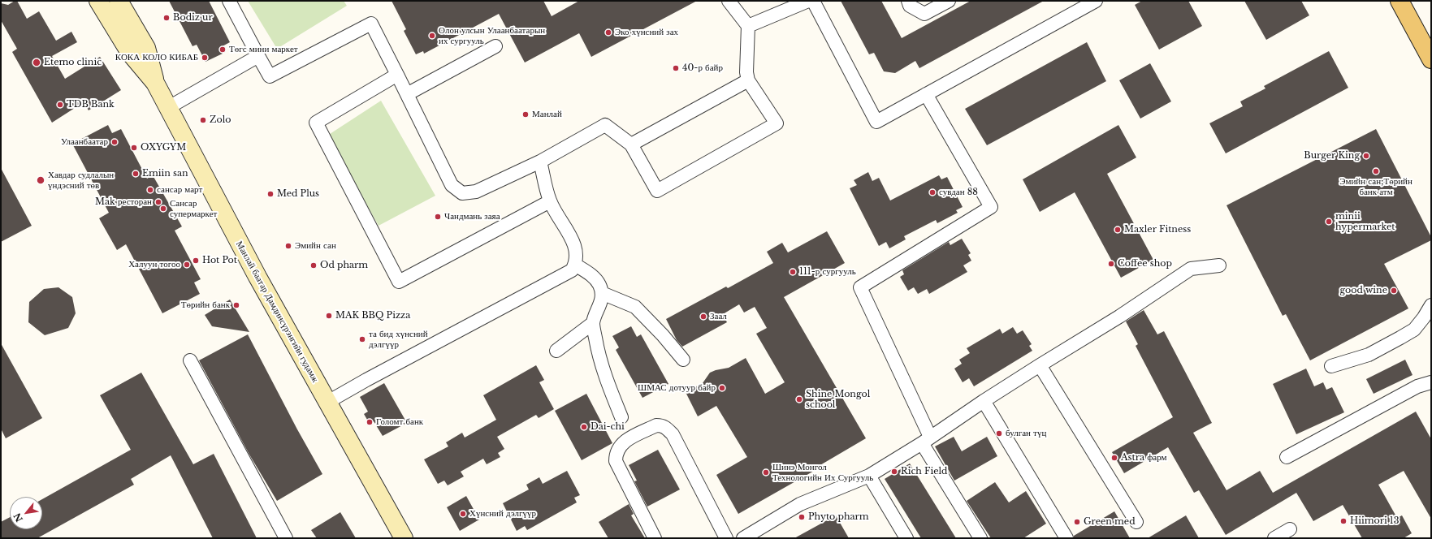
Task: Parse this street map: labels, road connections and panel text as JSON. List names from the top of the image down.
{
  "streets": {
    "main road": ["Манлай баатар Дамдинсүрэнгийн гудамж"]
  },
  "places": [
    "Bodiz ur",
    "Эко хүнсний зах",
    "Олон улсын Улаанбаатарын их сургууль",
    "Төгс мини маркет",
    "КОКА КОЛО КИБАБ",
    "Etemo clinic",
    "40-р байр",
    "TDB Bank",
    "Манлай",
    "Zolo",
    "Улаанбаатар",
    "OXYGYM",
    "Burger King",
    "Эмийн сан;Төрийн банк атм",
    "Emiin san",
    "Хавдар судлалын үндэсний төв",
    "сансар март",
    "сувдан 88",
    "Med Plus",
    "Mak ресторан",
    "Сансар супермаркет",
    "Чандмань заяа",
    "minii hypermarket",
    "Maxler Fitness",
    "Эмийн сан",
    "Hot Pot",
    "Coffee shop",
    "Халуун тогоо",
    "Od pharm",
    "111-р сургууль",
    "good wine",
    "Төрийн банк",
    "MAK BBQ Pizza",
    "Заал",
    "та бид хүнсний дэлгүүр",
    "ШМАС дотуур байр",
    "Shine Mongol school",
    "Голомт банк",
    "Dai-chi",
    "булган түц",
    "Astra фарм",
    "Rich Field",
    "Шинэ Монгол Технологийн Их Сургууль",
    "Хүнсний дэлгүүр",
    "Phyto pharm",
    "Hiimori 13",
    "Green med"
  ],
  "north": "bottom left"
}
